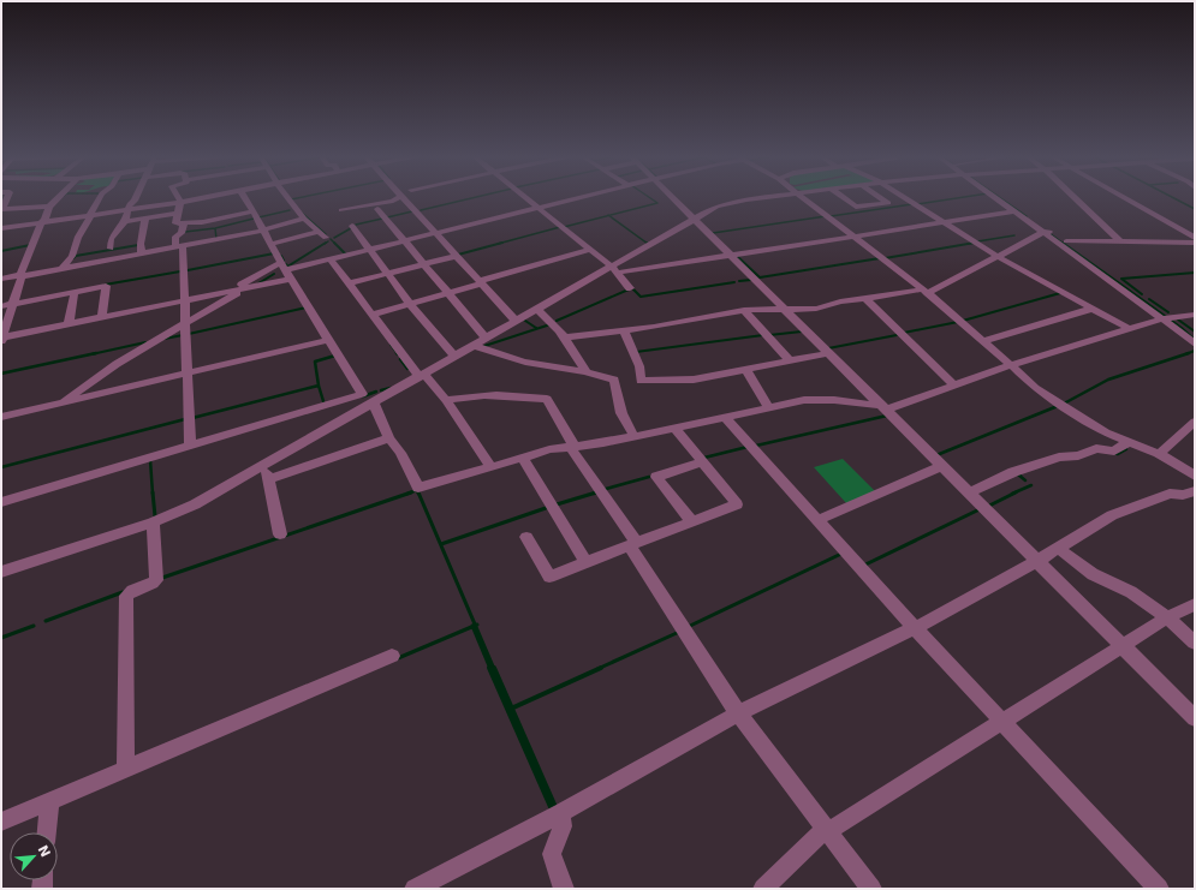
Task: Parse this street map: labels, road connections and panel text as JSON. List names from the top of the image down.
{
  "north": "top right"
}
